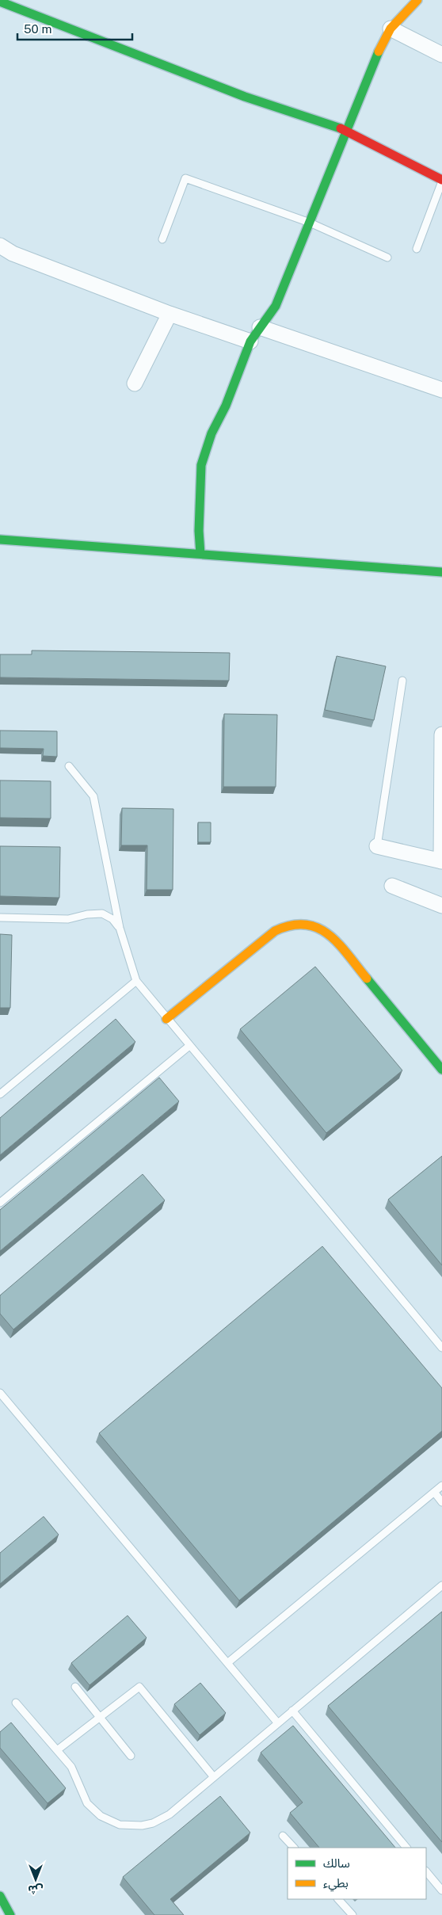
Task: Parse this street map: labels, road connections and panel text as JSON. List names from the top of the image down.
{
  "legend": ["سالك", "بطيء"],
  "scale_bar": "50 m",
  "north": "bottom"
}
